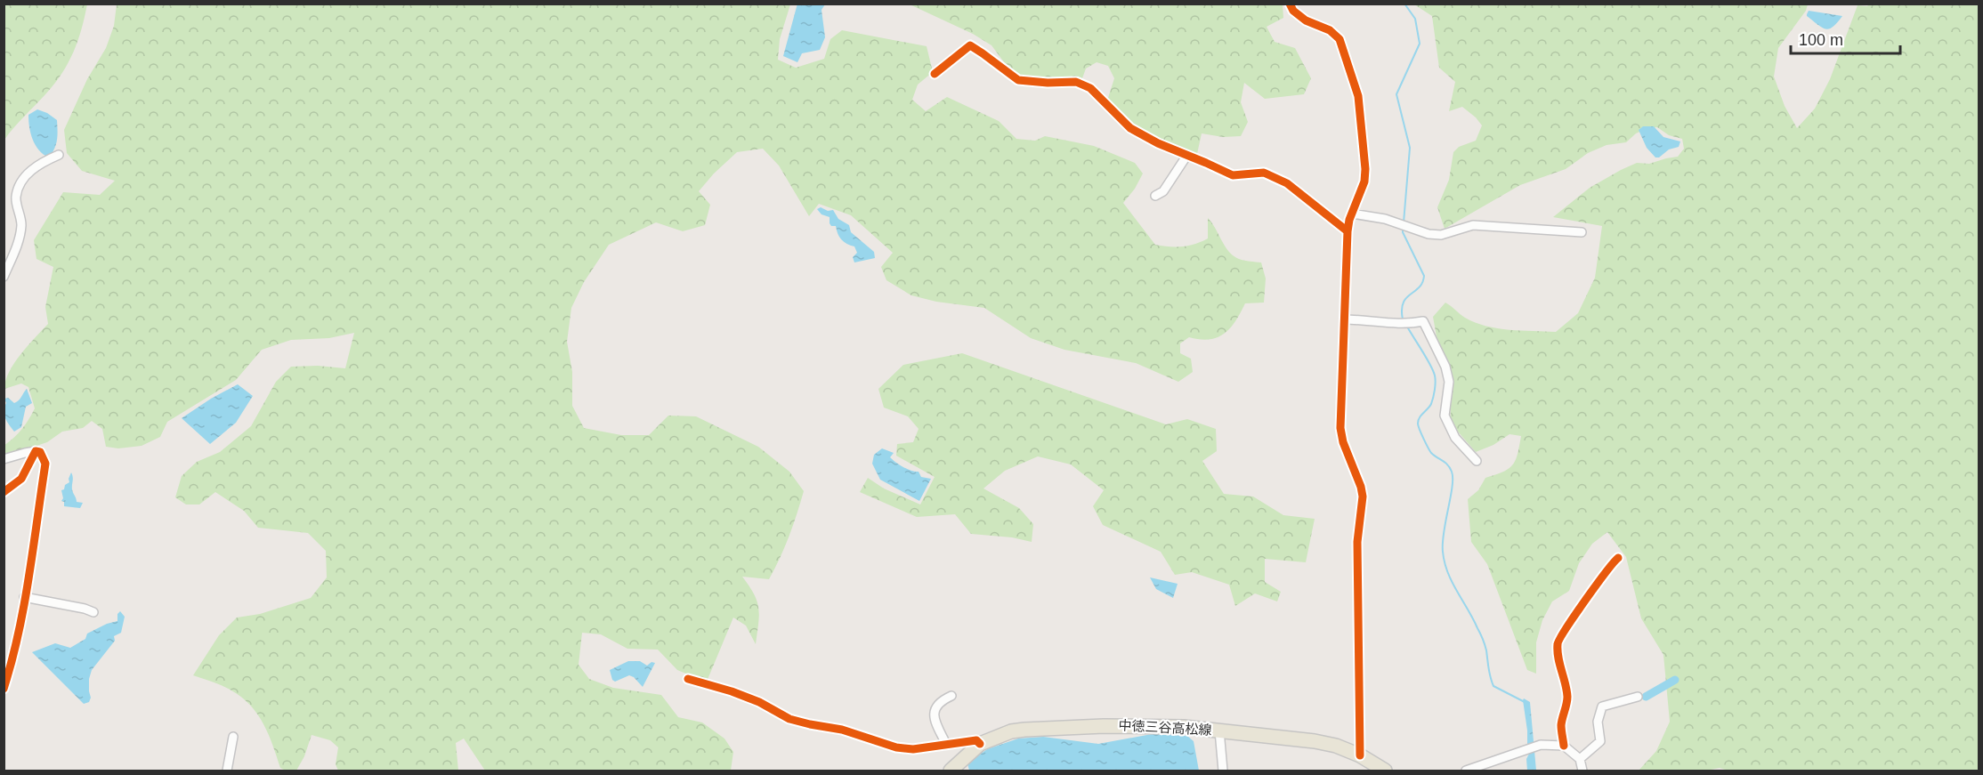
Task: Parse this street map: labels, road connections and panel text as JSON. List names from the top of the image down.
{
  "streets": {
    "main road": ["中徳三谷高松線"]
  },
  "scale_bar": "100 m"
}
